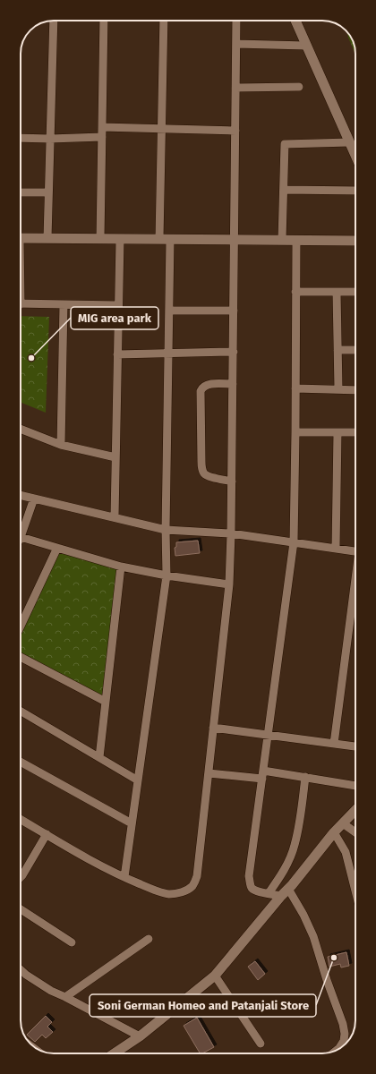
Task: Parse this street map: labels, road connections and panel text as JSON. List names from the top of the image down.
{
  "places": ["MIG area park", "Soni German Homeo and Patanjali Store"]
}
